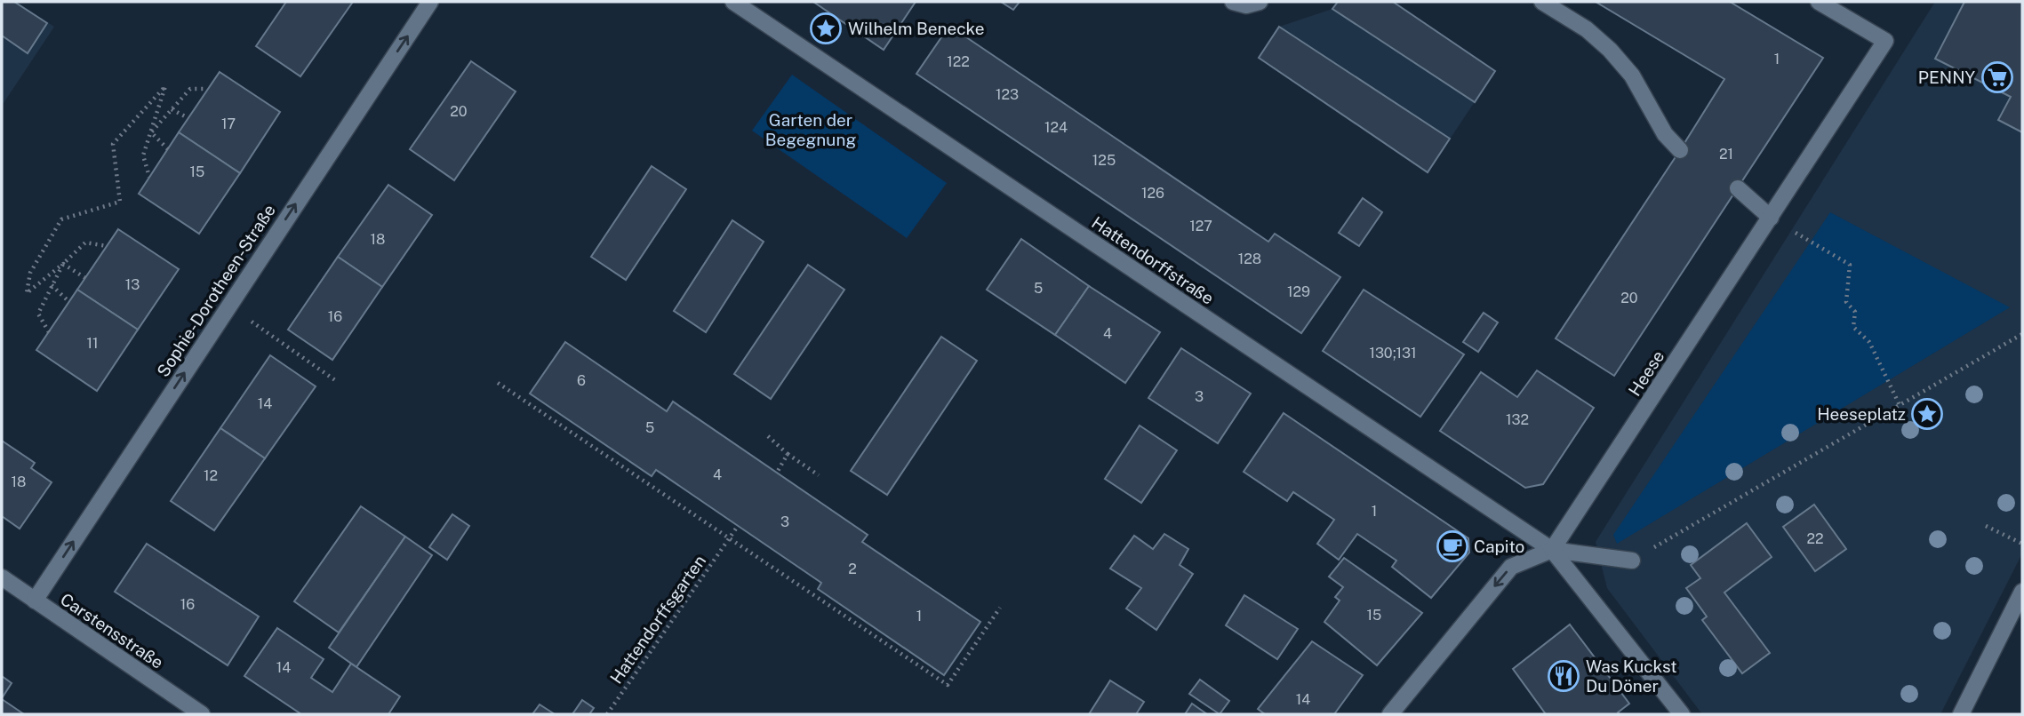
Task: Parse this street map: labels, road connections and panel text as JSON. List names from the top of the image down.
{
  "streets": {
    "street": [
      "Hattendorffstraße",
      "Sophie-Dorotheen-Straße",
      "Heese",
      "Carstensstraße"
    ],
    "path": ["Hattendorffsgarten"]
  },
  "crossings": [
    ["Hattendorffstraße", "Heese"],
    ["Sophie-Dorotheen-Straße", "Carstensstraße"]
  ],
  "one_way": ["Sophie-Dorotheen-Straße"],
  "parks": ["Garten der Begegnung"],
  "places": {
    "place": ["Wilhelm Benecke", "Heeseplatz"],
    "supermarket": ["PENNY"],
    "cafe": ["Capito"],
    "restaurant": ["Was Kuckst Du Döner"]
  },
  "house_numbers": [
    "1",
    "122",
    "123",
    "20",
    "17",
    "124",
    "21",
    "125",
    "15",
    "126",
    "127",
    "18",
    "128",
    "13",
    "5",
    "129",
    "20",
    "16",
    "4",
    "11",
    "130;131",
    "6",
    "3",
    "14",
    "132",
    "5",
    "4",
    "12",
    "18",
    "1",
    "3",
    "22",
    "2",
    "16",
    "15",
    "1",
    "14",
    "14"
  ]
}
